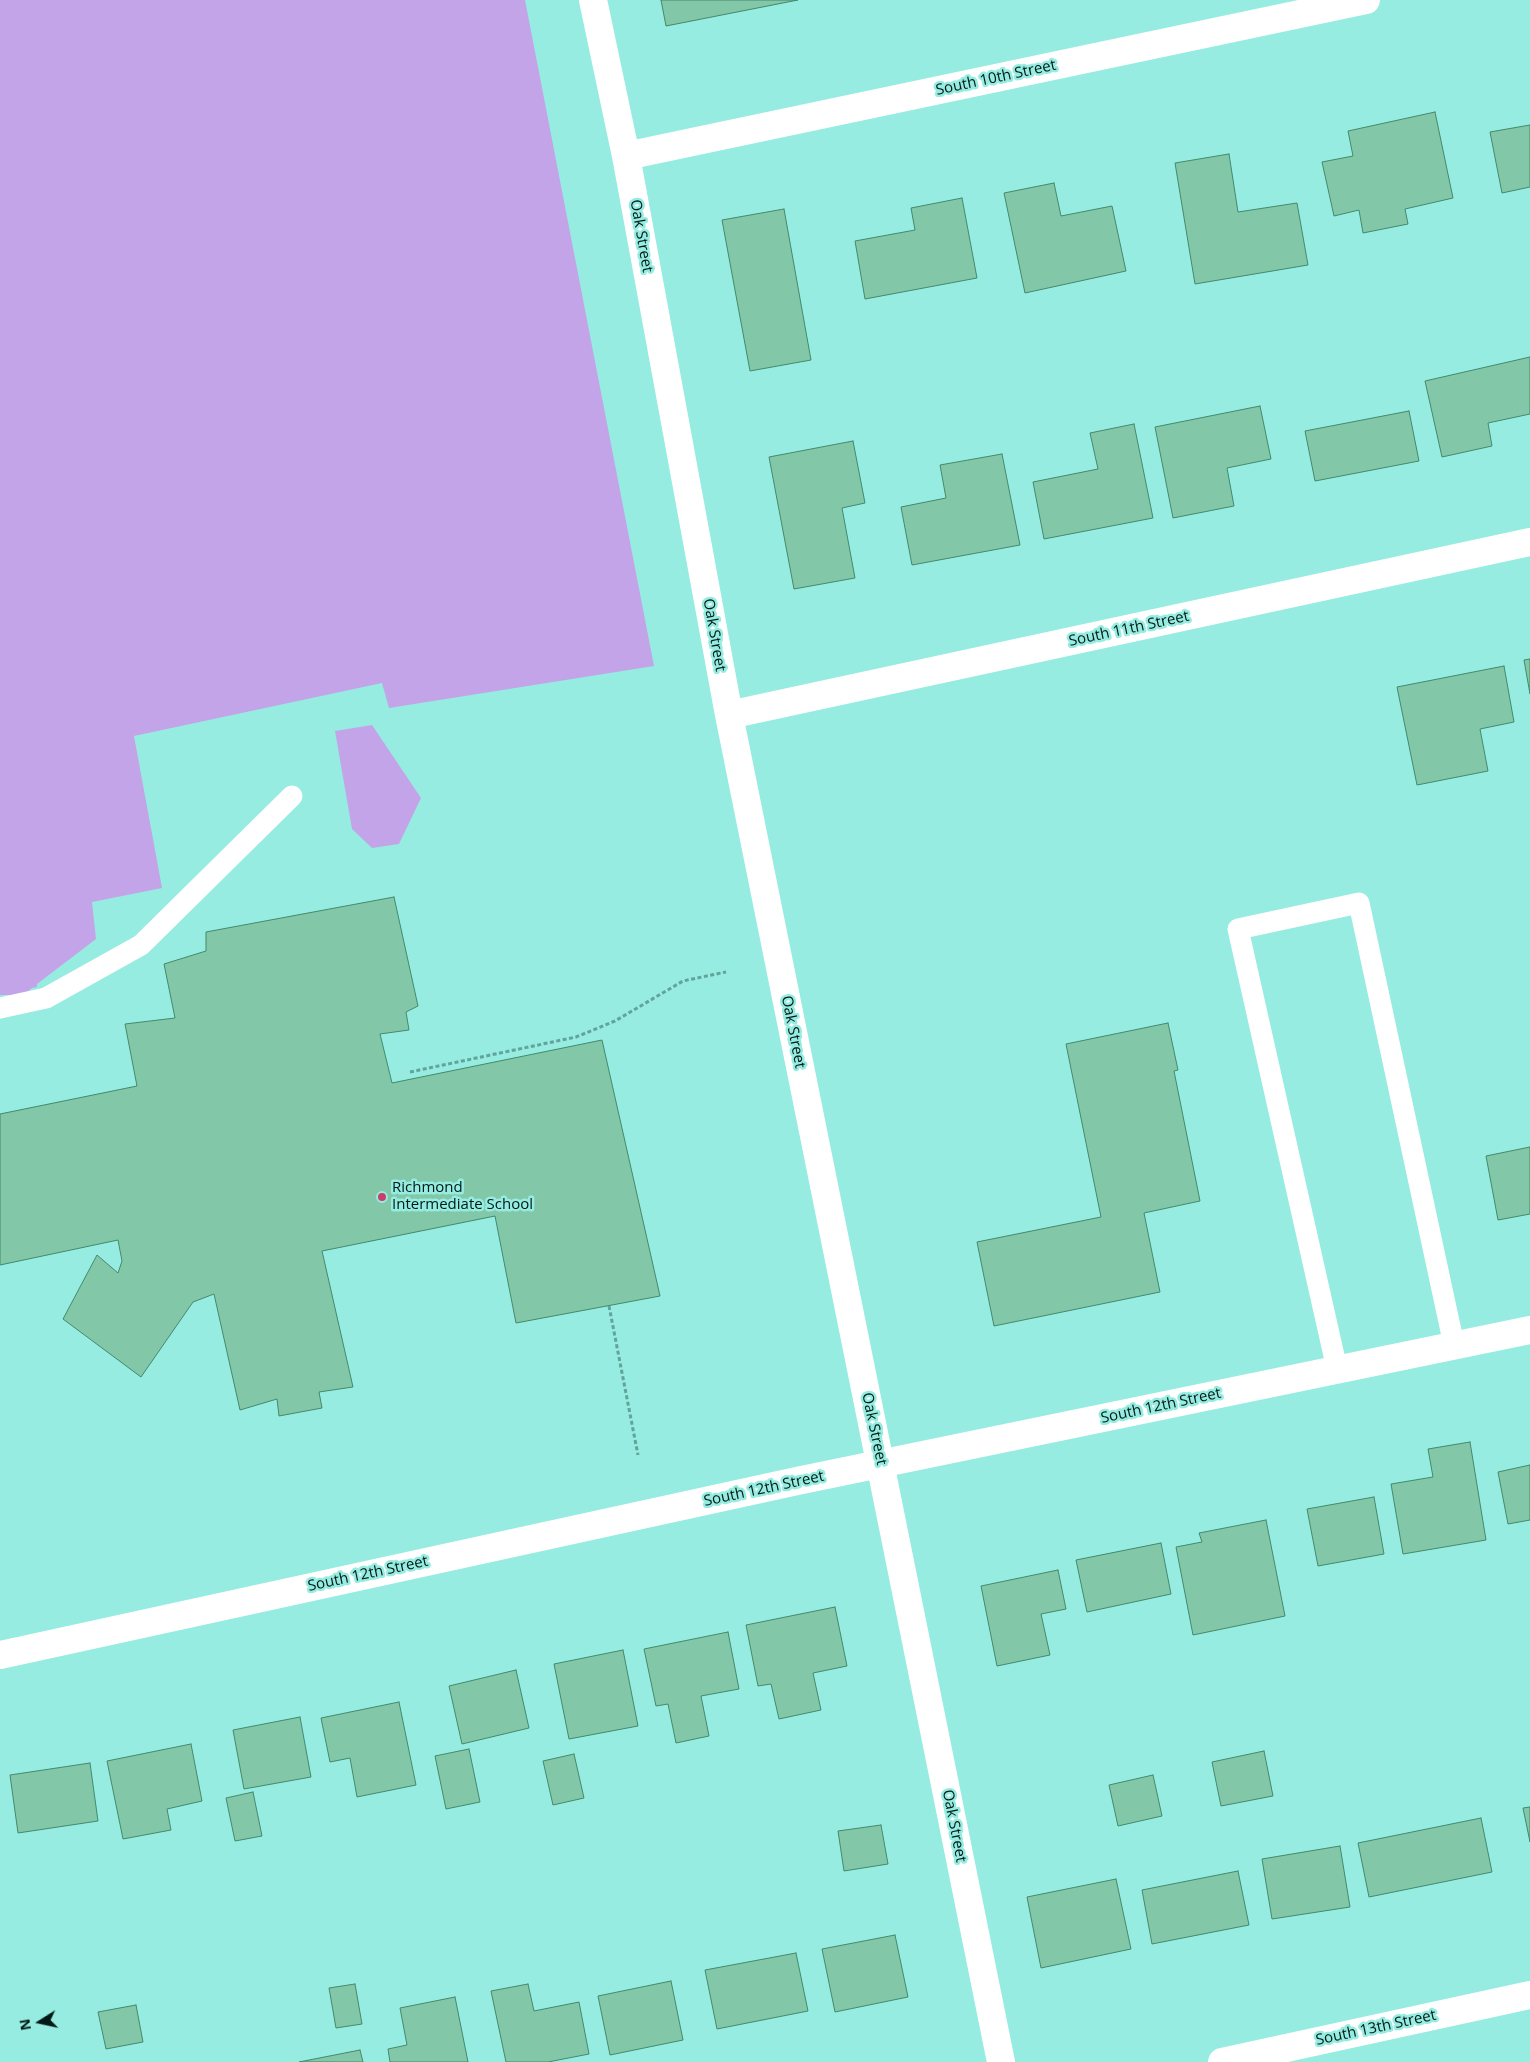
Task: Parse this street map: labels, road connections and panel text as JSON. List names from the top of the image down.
{
  "streets": {
    "street": [
      "South 10th Street",
      "Oak Street",
      "South 11th Street",
      "South 12th Street",
      "South 13th Street"
    ]
  },
  "crossings": [
    ["South 10th Street", "Oak Street"],
    ["Oak Street", "South 11th Street"],
    ["Oak Street", "South 12th Street"]
  ],
  "places": ["Richmond Intermediate School"],
  "north": "left"
}
